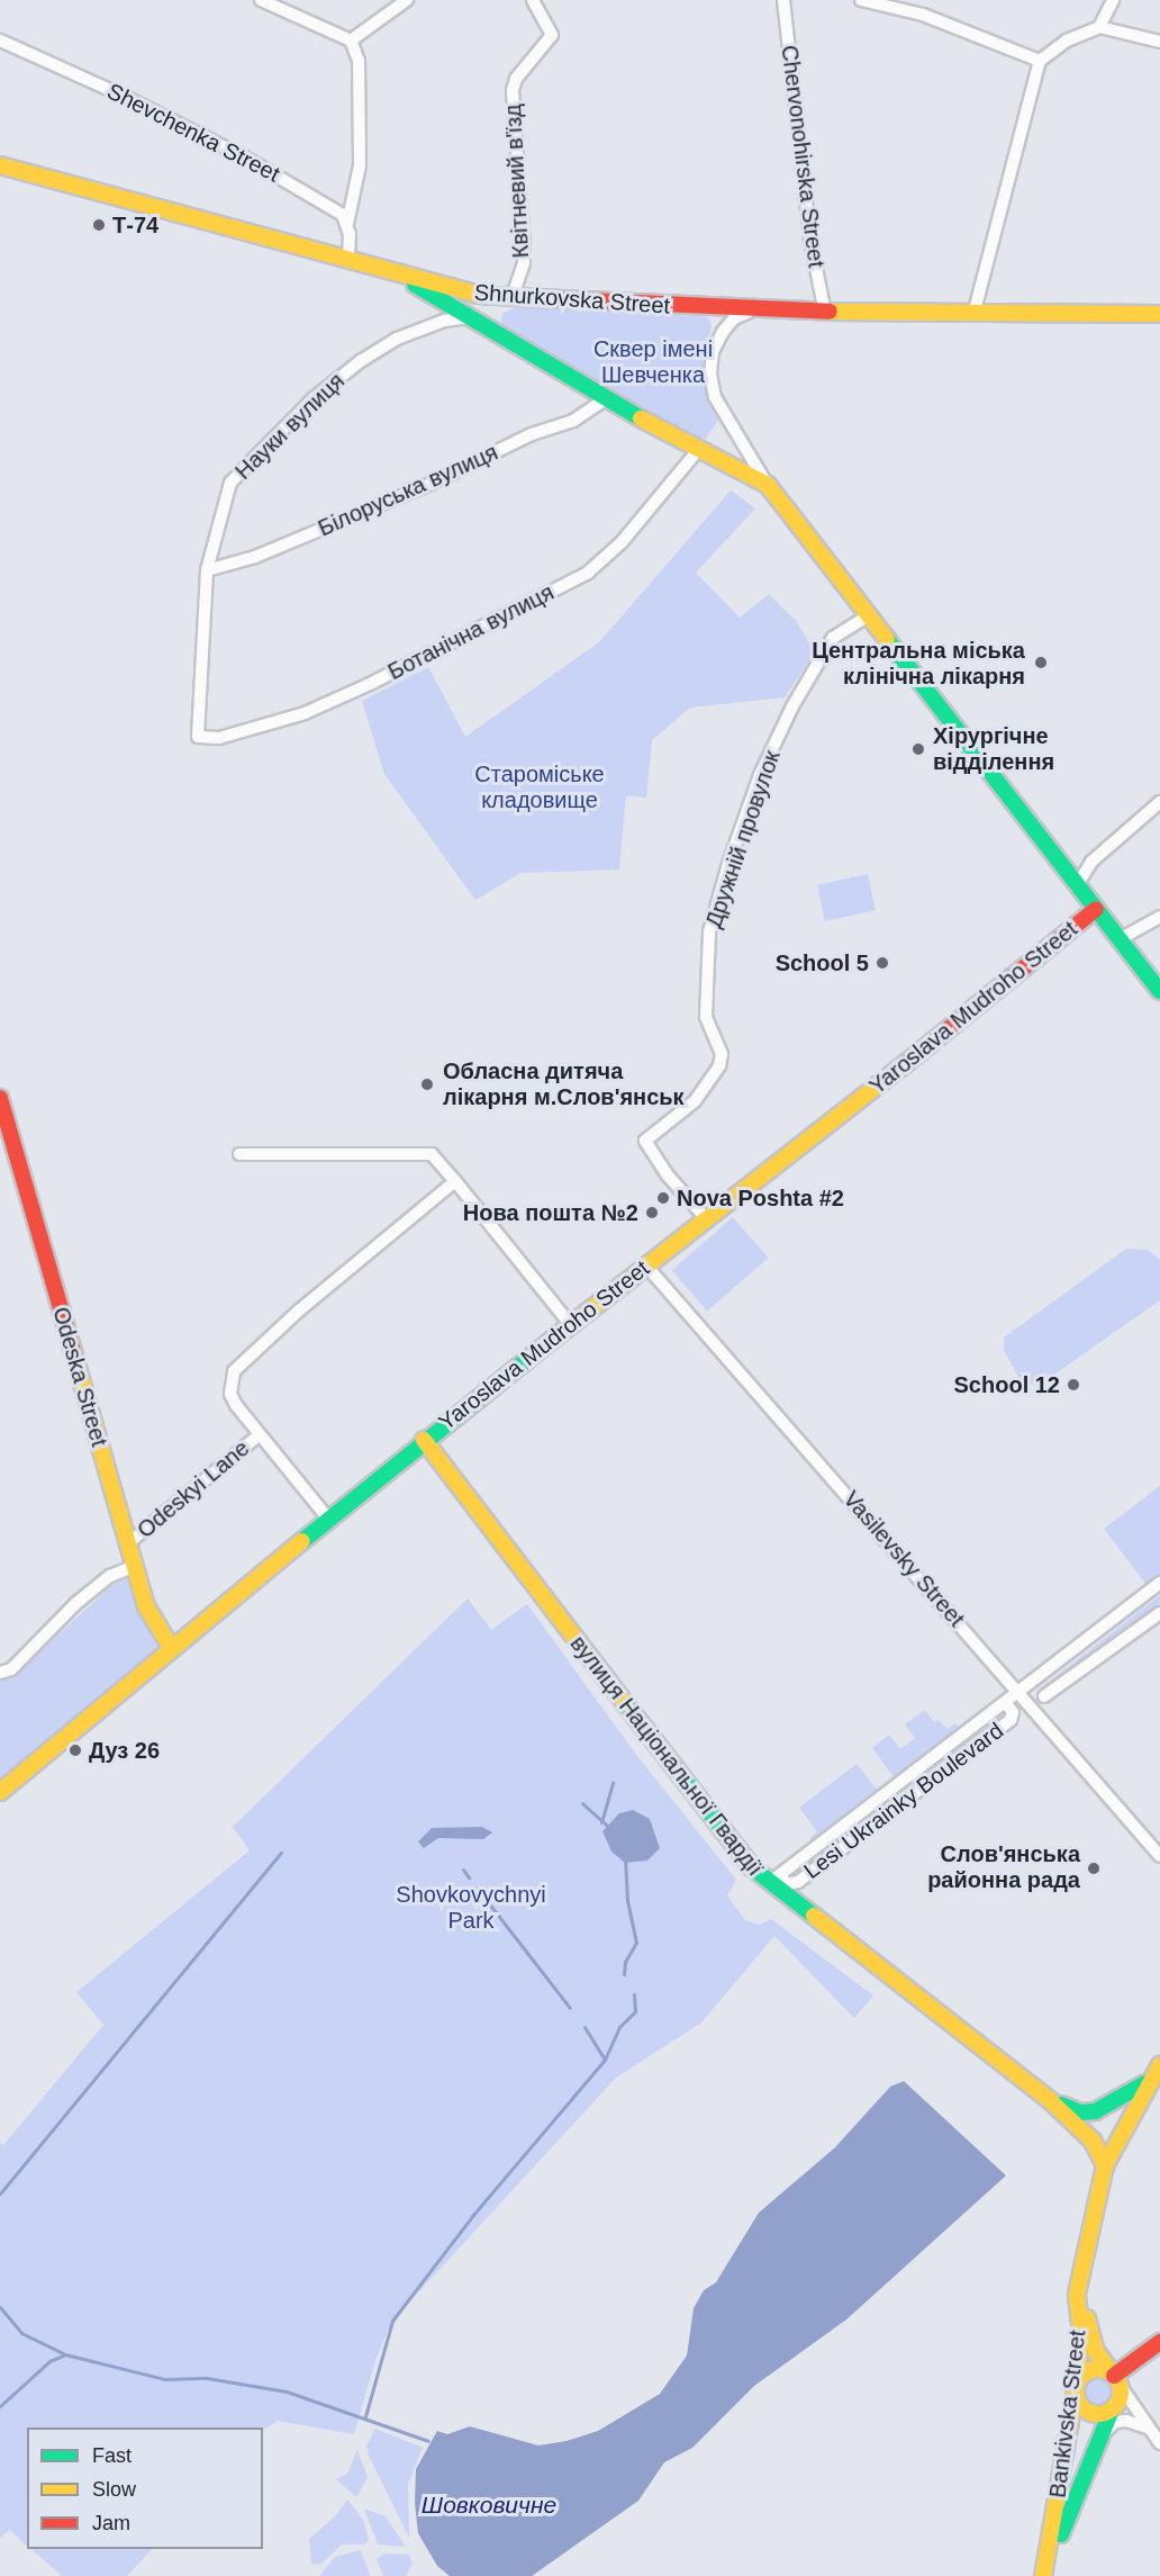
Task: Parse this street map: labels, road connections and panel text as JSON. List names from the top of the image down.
{
  "streets": {
    "street": [
      "Shevchenka Street",
      "Chervonohirska Street",
      "Квітневий в'їзд",
      "Shnurkovska Street",
      "Науки вулиця",
      "Білоруська вулиця",
      "Ботанічна вулиця",
      "Дружній провулок",
      "Yaroslava Mudroho Street",
      "Odeska Street",
      "Odeskyi Lane",
      "Vasilevsky Street",
      "вулиця Національної Гвардії",
      "Lesi Ukrainky Boulevard",
      "Bankivska Street"
    ]
  },
  "crossings": [
    ["Chervonohirska Street", "Shnurkovska Street"],
    ["Квітневий в'їзд", "Shnurkovska Street"],
    ["Науки вулиця", "Білоруська вулиця"],
    ["Науки вулиця", "Ботанічна вулиця"],
    ["Дружній провулок", "Yaroslava Mudroho Street"],
    ["Yaroslava Mudroho Street", "Odeska Street"],
    ["Yaroslava Mudroho Street", "Vasilevsky Street"],
    ["Yaroslava Mudroho Street", "вулиця Національної Гвардії"],
    ["Odeska Street", "Odeskyi Lane"],
    ["Vasilevsky Street", "Lesi Ukrainky Boulevard"],
    ["вулиця Національної Гвардії", "Lesi Ukrainky Boulevard"]
  ],
  "water": ["Шовковичне"],
  "parks": ["Сквер імені Шевченка", "Староміське кладовище", "Shovkovychnyi Park"],
  "places": [
    "Т-74",
    "Центральна міська клінічна лікарня",
    "Хірургічне відділення",
    "School 5",
    "Обласна дитяча лікарня м.Слов'янськ",
    "Nova Poshta #2",
    "Нова пошта №2",
    "School 12",
    "Дуз 26",
    "Слов'янська районна рада"
  ],
  "legend": ["Fast", "Slow", "Jam"]
}
